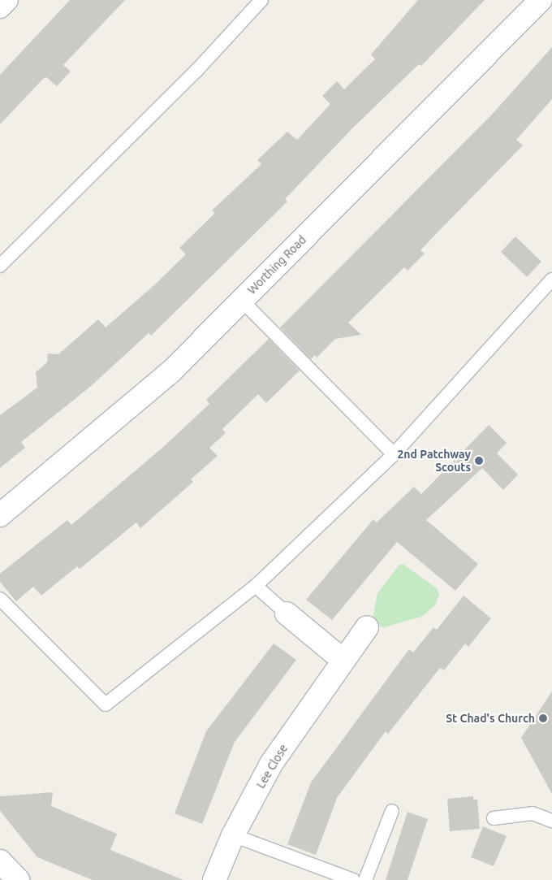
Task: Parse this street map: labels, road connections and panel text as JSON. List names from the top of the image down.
{
  "streets": {
    "street": ["Worthing Road", "Lee Close"]
  },
  "places": ["2nd Patchway Scouts", "St Chad's Church"]
}
